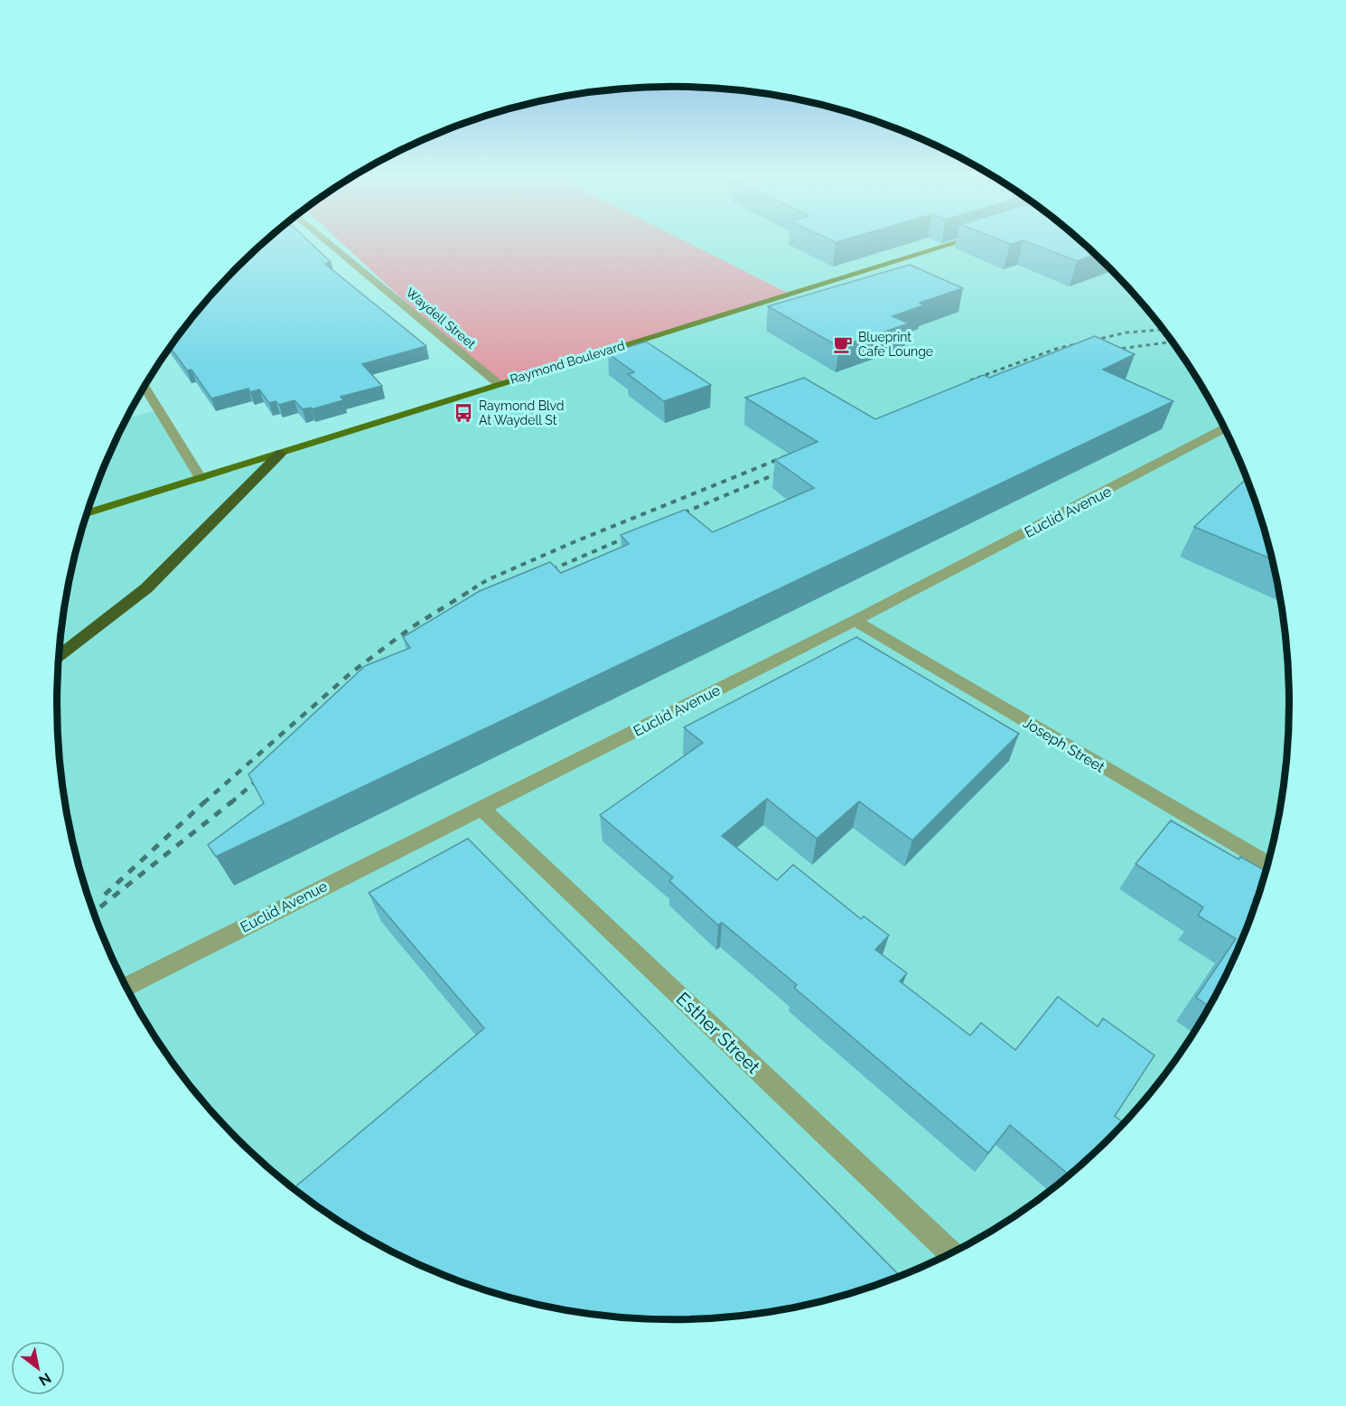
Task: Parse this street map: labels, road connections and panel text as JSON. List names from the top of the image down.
{
  "streets": {
    "main road": ["Raymond Boulevard"],
    "street": [
      "Waydell Street",
      "Euclid Avenue",
      "Joseph Street",
      "Esther Street"
    ]
  },
  "crossings": [
    ["Waydell Street", "Raymond Boulevard"],
    ["Euclid Avenue", "Joseph Street"],
    ["Euclid Avenue", "Esther Street"]
  ],
  "places": {
    "cafe": ["Blueprint Cafe Lounge"],
    "bus stop": ["Raymond Blvd At Waydell St"]
  },
  "north": "bottom right"
}
